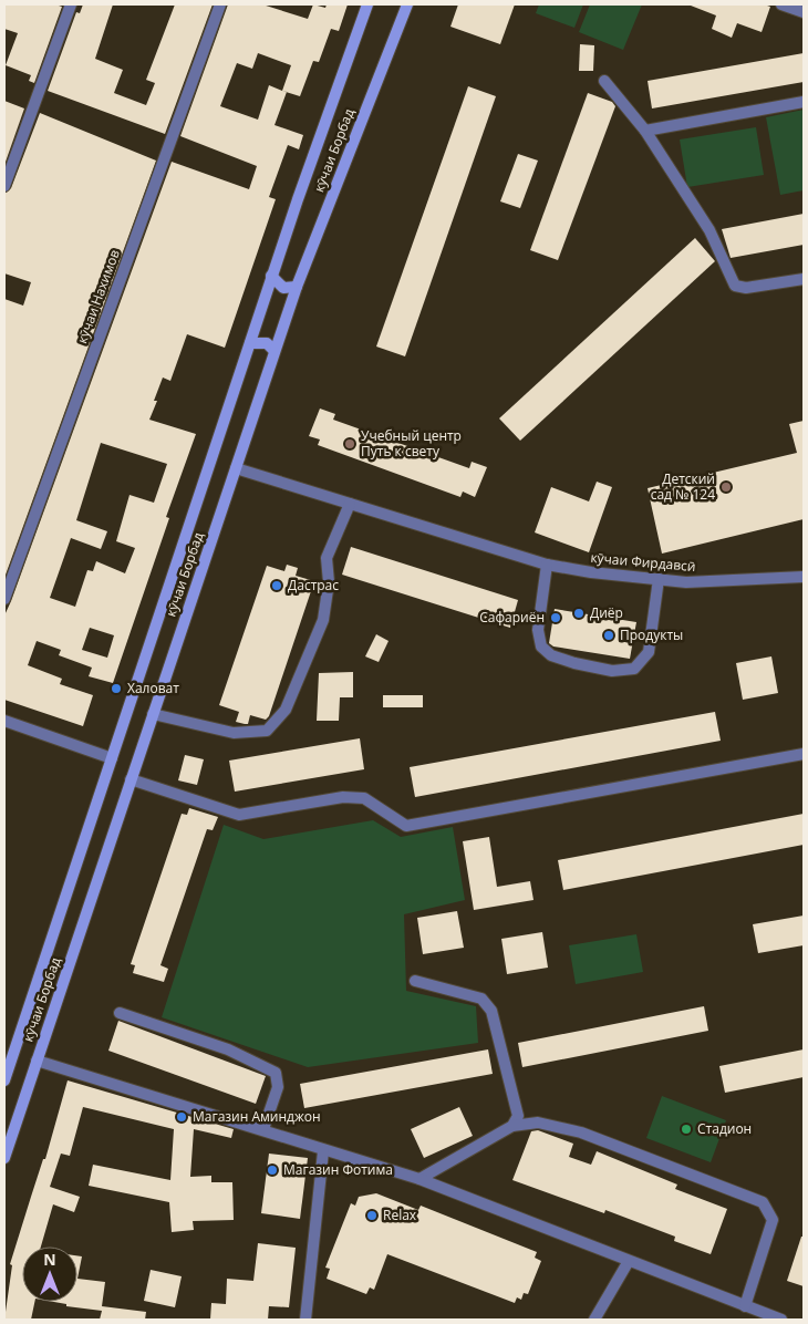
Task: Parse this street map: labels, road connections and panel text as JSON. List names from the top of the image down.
{
  "streets": {
    "main road": ["кӯчаи Борбад"],
    "street": ["кӯчаи Нахимов", "кӯчаи Фирдавсӣ"]
  },
  "crossings": [
    ["кӯчаи Борбад", "кӯчаи Фирдавсӣ"]
  ],
  "places": [
    "Учебный центр Путь к свету",
    "Детский сад № 124",
    "Дастрас",
    "Диëр",
    "Сафариëн",
    "Продукты",
    "Халоват",
    "Магазин Аминджон",
    "Стадион",
    "Магазин Фотима",
    "Relax"
  ],
  "north": "top"
}
